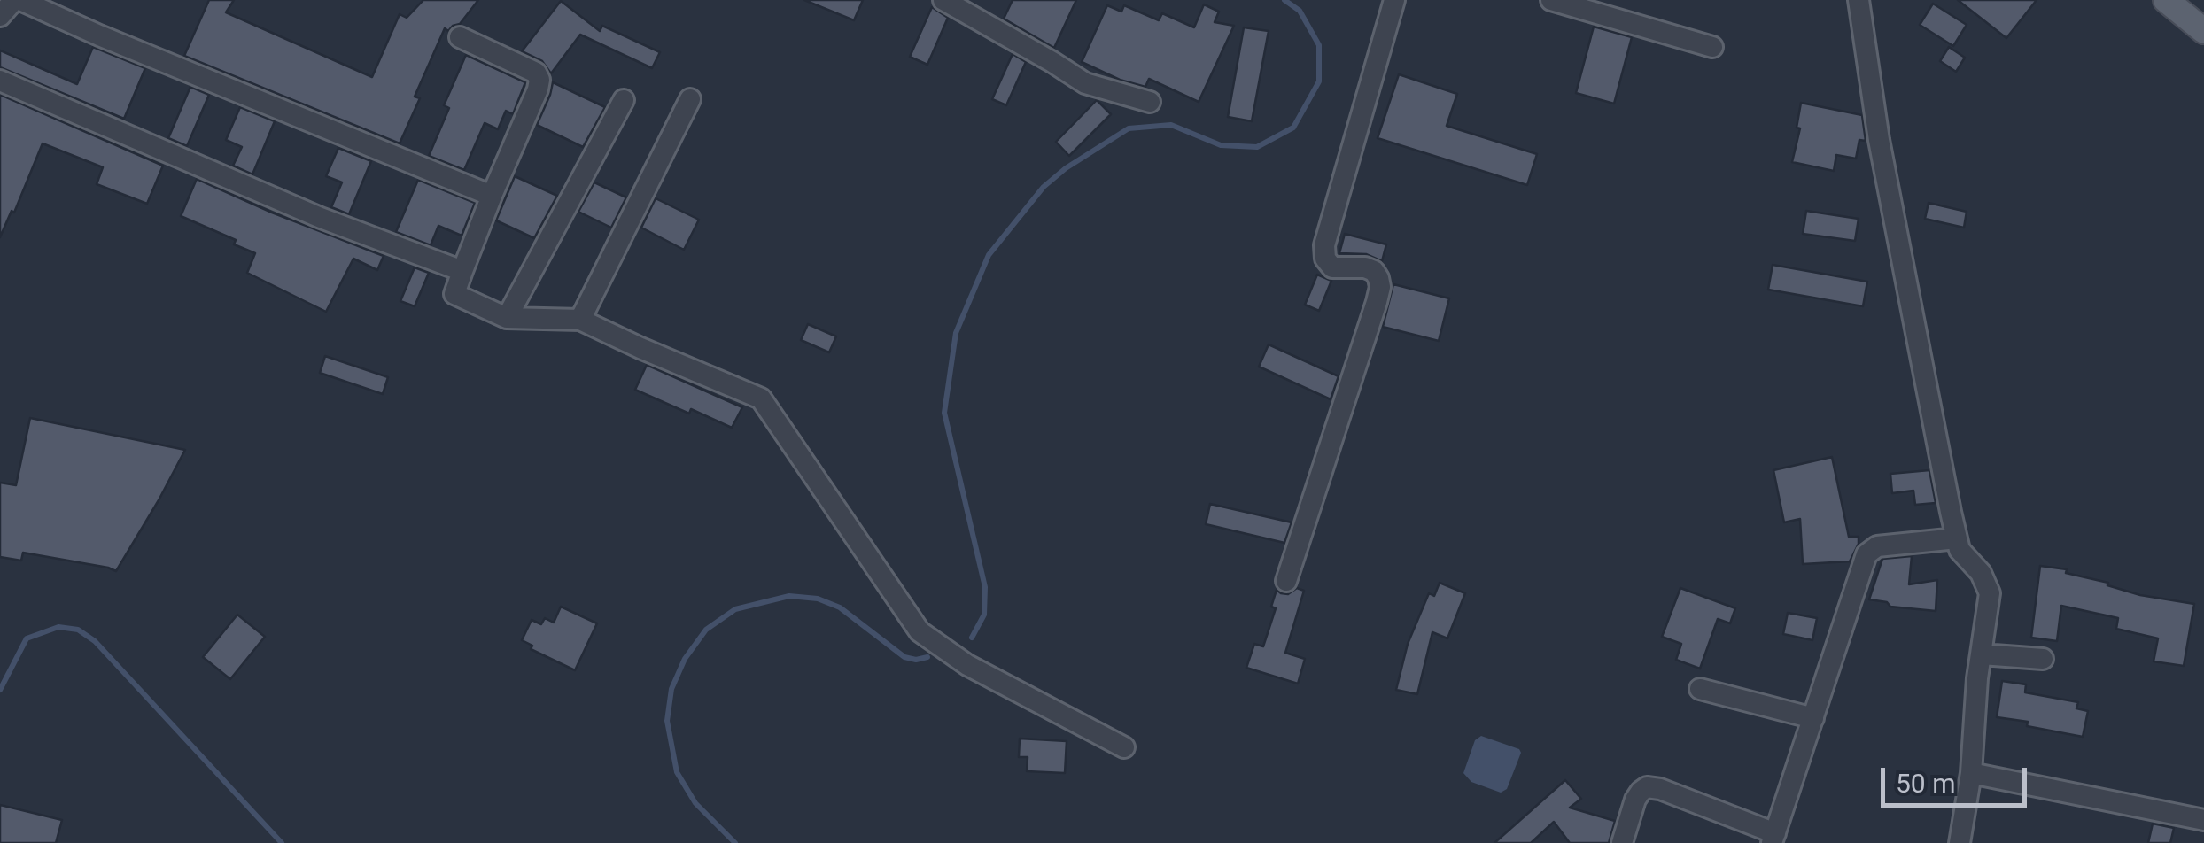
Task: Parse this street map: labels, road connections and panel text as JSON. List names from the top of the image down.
{
  "scale_bar": "50 m"
}
